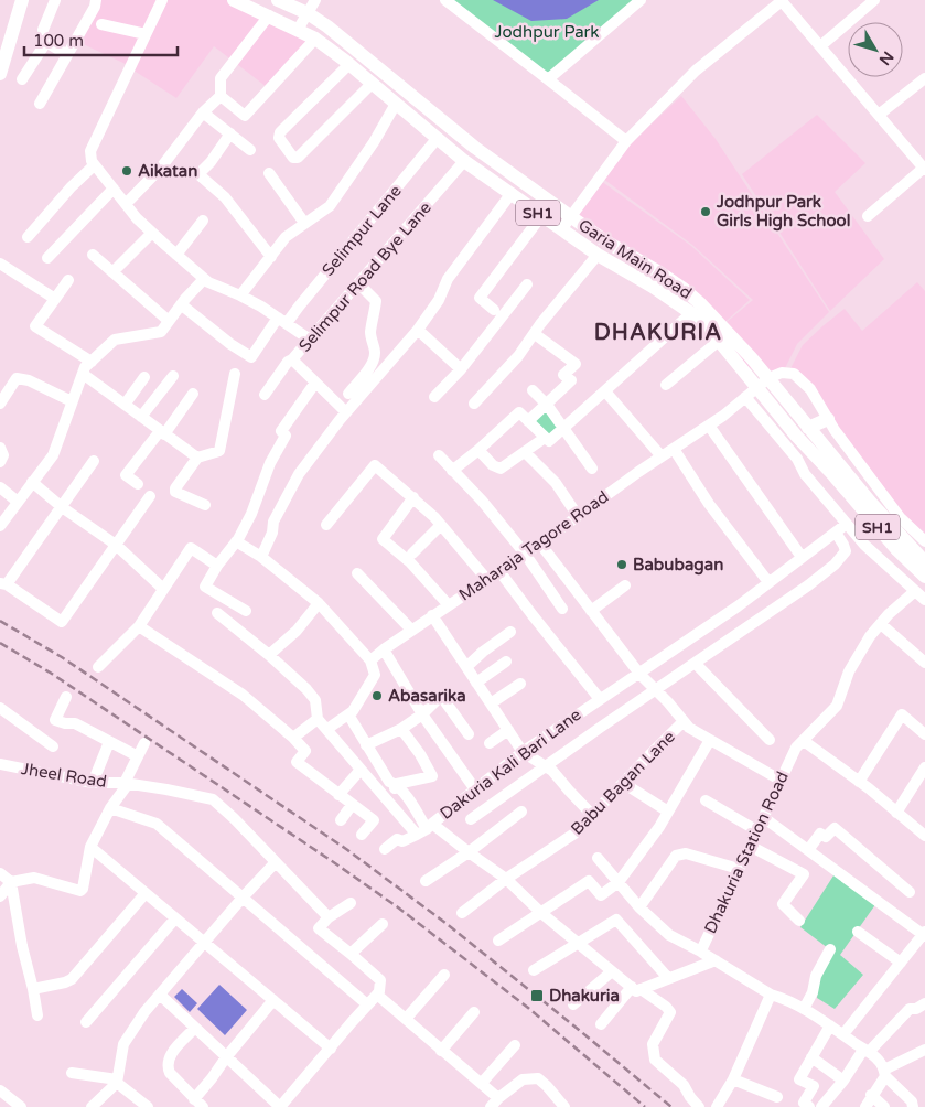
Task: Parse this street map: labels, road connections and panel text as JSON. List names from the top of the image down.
{
  "streets": {
    "main road": ["SH1", "Garia Main Road"],
    "street": [
      "Selimpur Lane",
      "Selimpur Road Bye Lane",
      "Maharaja Tagore Road",
      "Dakuria Kali Bari Lane",
      "Jheel Road",
      "Babu Bagan Lane",
      "Dhakuria Station Road"
    ]
  },
  "crossings": [
    ["SH1", "Selimpur Lane"],
    ["SH1", "Garia Main Road"],
    ["SH1", "Selimpur Road Bye Lane"],
    ["SH1", "Maharaja Tagore Road"],
    ["Garia Main Road", "Maharaja Tagore Road"],
    ["Maharaja Tagore Road", "Babu Bagan Lane"],
    ["Dakuria Kali Bari Lane", "Babu Bagan Lane"],
    ["Babu Bagan Lane", "Dhakuria Station Road"]
  ],
  "districts": ["DHAKURIA"],
  "parks": ["Jodhpur Park"],
  "places": {
    "other": [
      "Aikatan",
      "Jodhpur Park Girls High School",
      "Babubagan",
      "Abasarika"
    ],
    "transit": ["Dhakuria"]
  },
  "scale_bar": "100 m",
  "north": "bottom right"
}
